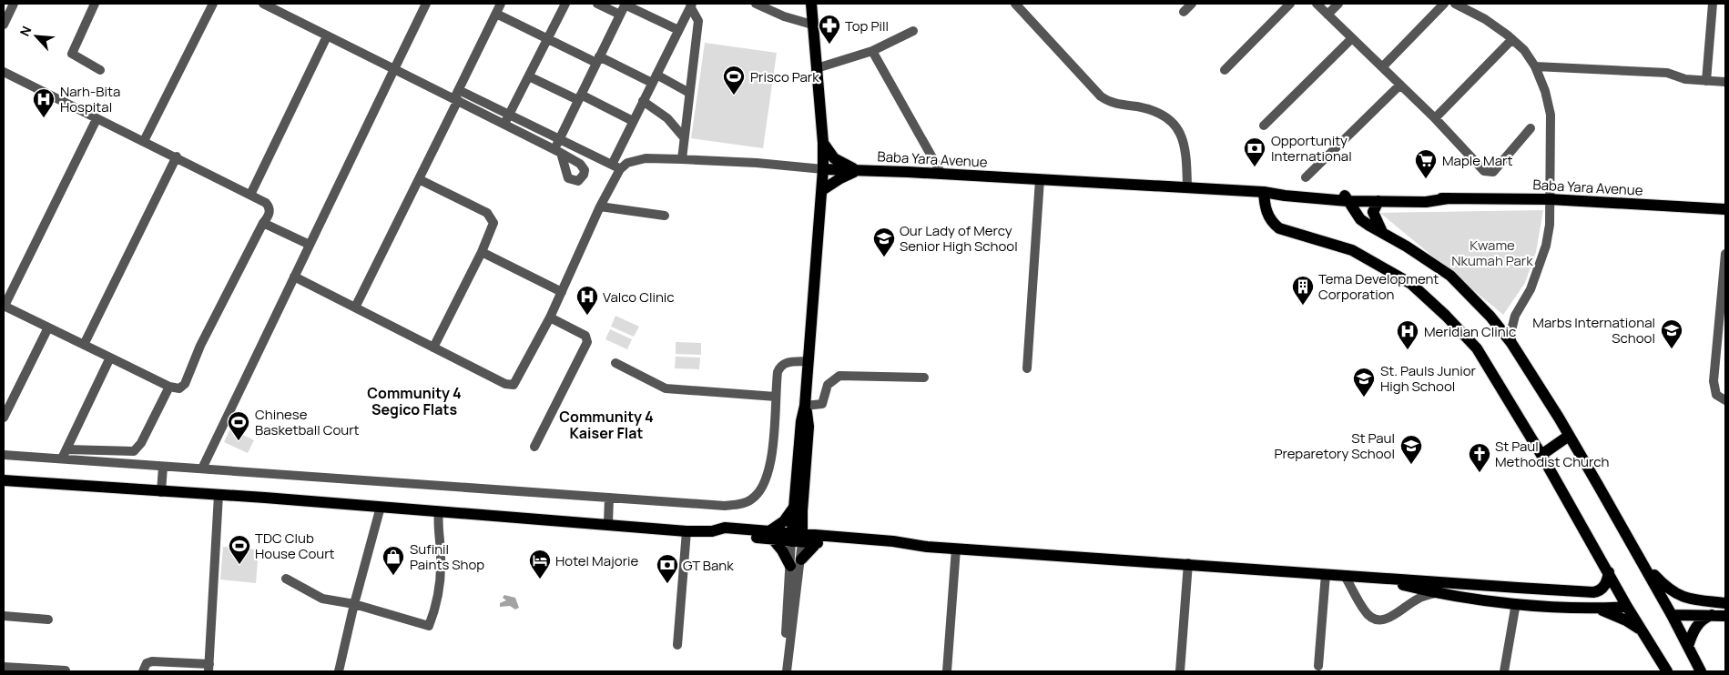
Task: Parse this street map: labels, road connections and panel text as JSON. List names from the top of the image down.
{
  "streets": {
    "main road": ["Baba Yara Avenue"]
  },
  "districts": ["Community 4 Segico Flats", "Community 4 Kaiser Flat"],
  "parks": ["Kwame Nkumah Park"],
  "places": {
    "pharmacy": ["Top Pill"],
    "sports": ["Prisco Park", "Chinese Basketball Court", "TDC Club House Court"],
    "hospital": ["Narh-Bita Hospital", "Valco Clinic", "Meridian Clinic"],
    "bank": ["Opportunity International", "GT Bank"],
    "supermarket": ["Maple Mart"],
    "school or university": [
      "Our Lady of Mercy Senior High School",
      "Marbs International School",
      "St. Pauls Junior High School",
      "St Paul Preparetory School"
    ],
    "building": ["Tema Development Corporation"],
    "church": ["St Paul Methodist Church"],
    "shop": ["Sufinil Paints Shop"],
    "hotel": ["Hotel Majorie"]
  },
  "north": "top left"
}
